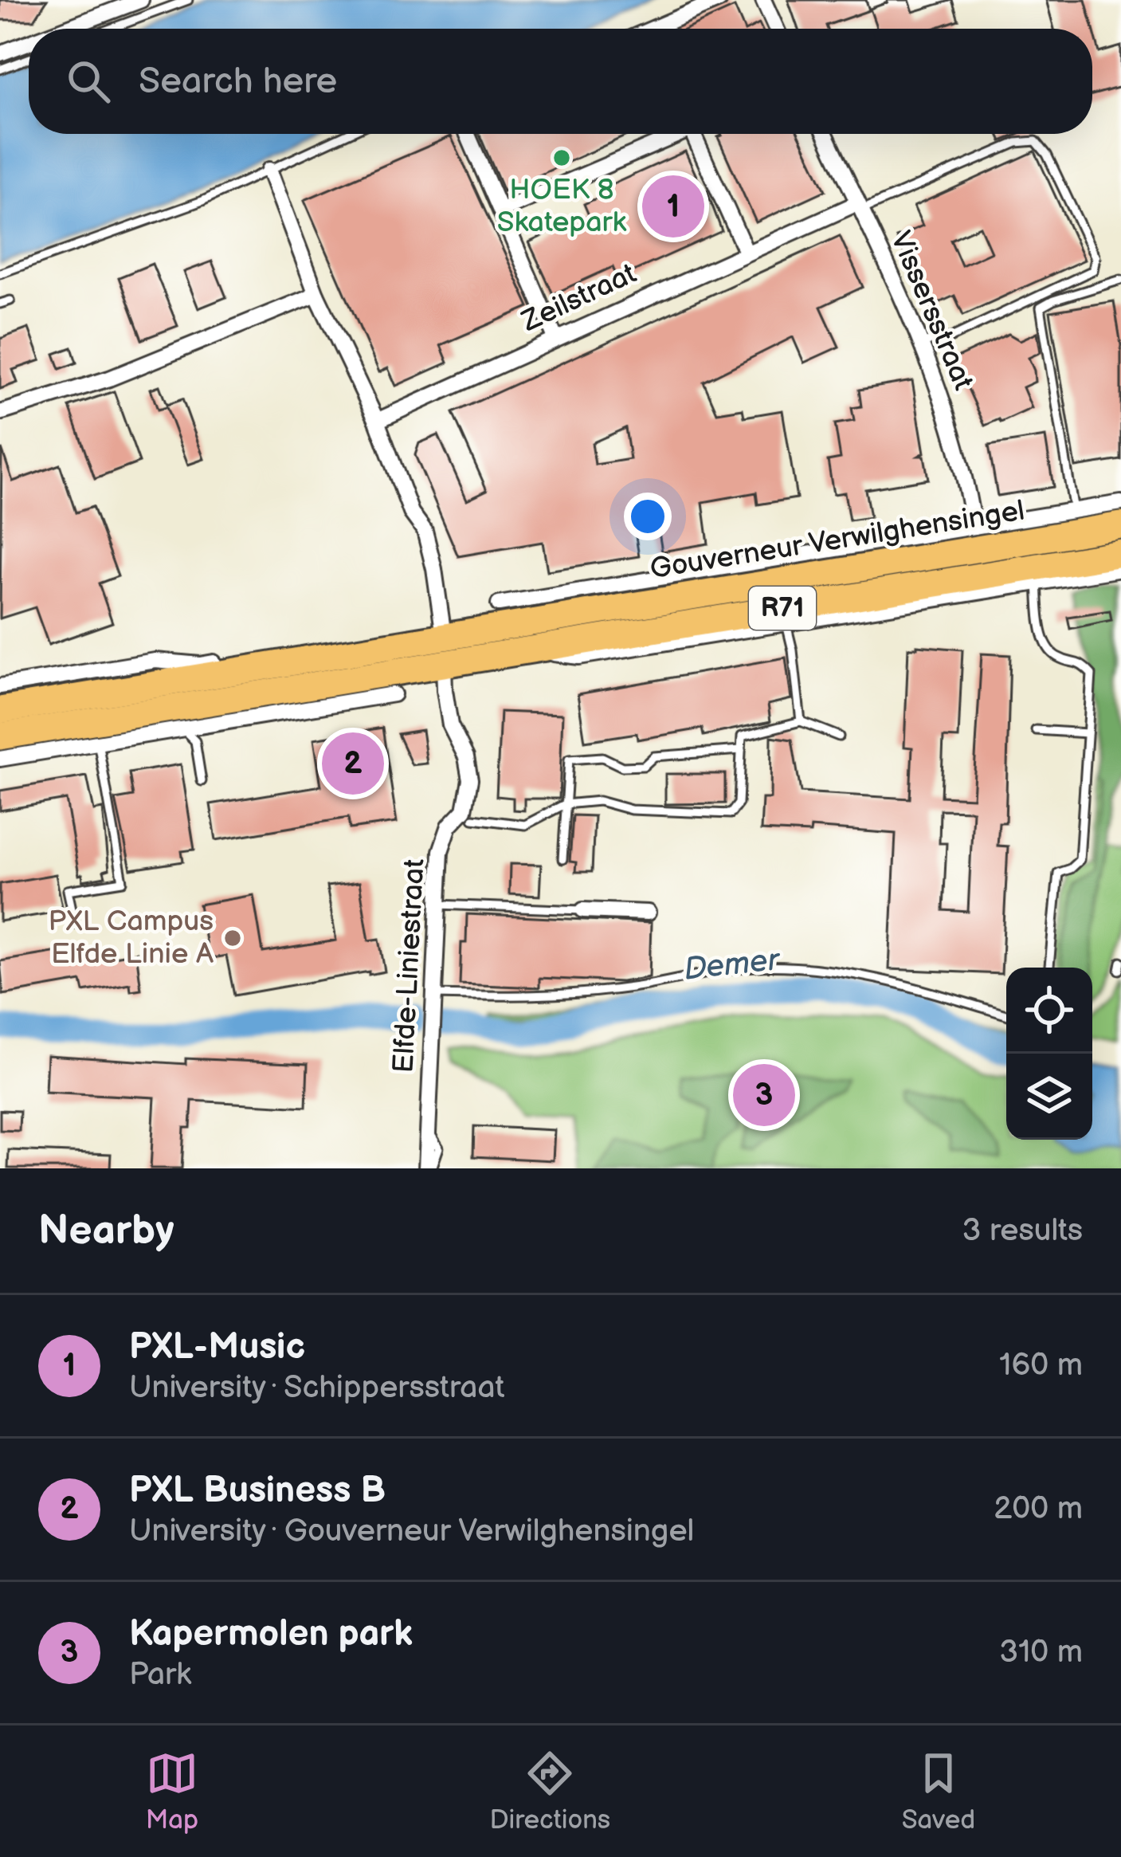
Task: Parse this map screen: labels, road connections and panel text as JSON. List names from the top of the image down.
{
  "streets": {
    "highway": ["Gouverneur Verwilghensingel", "R71"],
    "street": ["Zeilstraat", "Vissersstraat", "Elfde-Liniestraat"]
  },
  "crossings": [
    ["Zeilstraat", "Vissersstraat"],
    ["Vissersstraat", "Gouverneur Verwilghensingel"],
    ["Gouverneur Verwilghensingel", "Elfde-Liniestraat"]
  ],
  "water": ["Demer"],
  "places": ["HOEK 8 Skatepark", "PXL Campus Elfde Linie A"],
  "page": {
    "search": "Search here",
    "pins": ["1", "2", "3"],
    "heading": ["Nearby", "3 results"],
    "list": [
      {
        "mark": "1",
        "name": "PXL-Music",
        "note": "University · Schippersstraat",
        "value": "160 m"
      },
      {
        "mark": "2",
        "name": "PXL Business B",
        "note": "University · Gouverneur Verwilghensingel",
        "value": "200 m"
      },
      {
        "mark": "3",
        "name": "Kapermolen park",
        "note": "Park",
        "value": "310 m"
      }
    ],
    "nav": ["Map", "Directions", "Saved"]
  }
}
